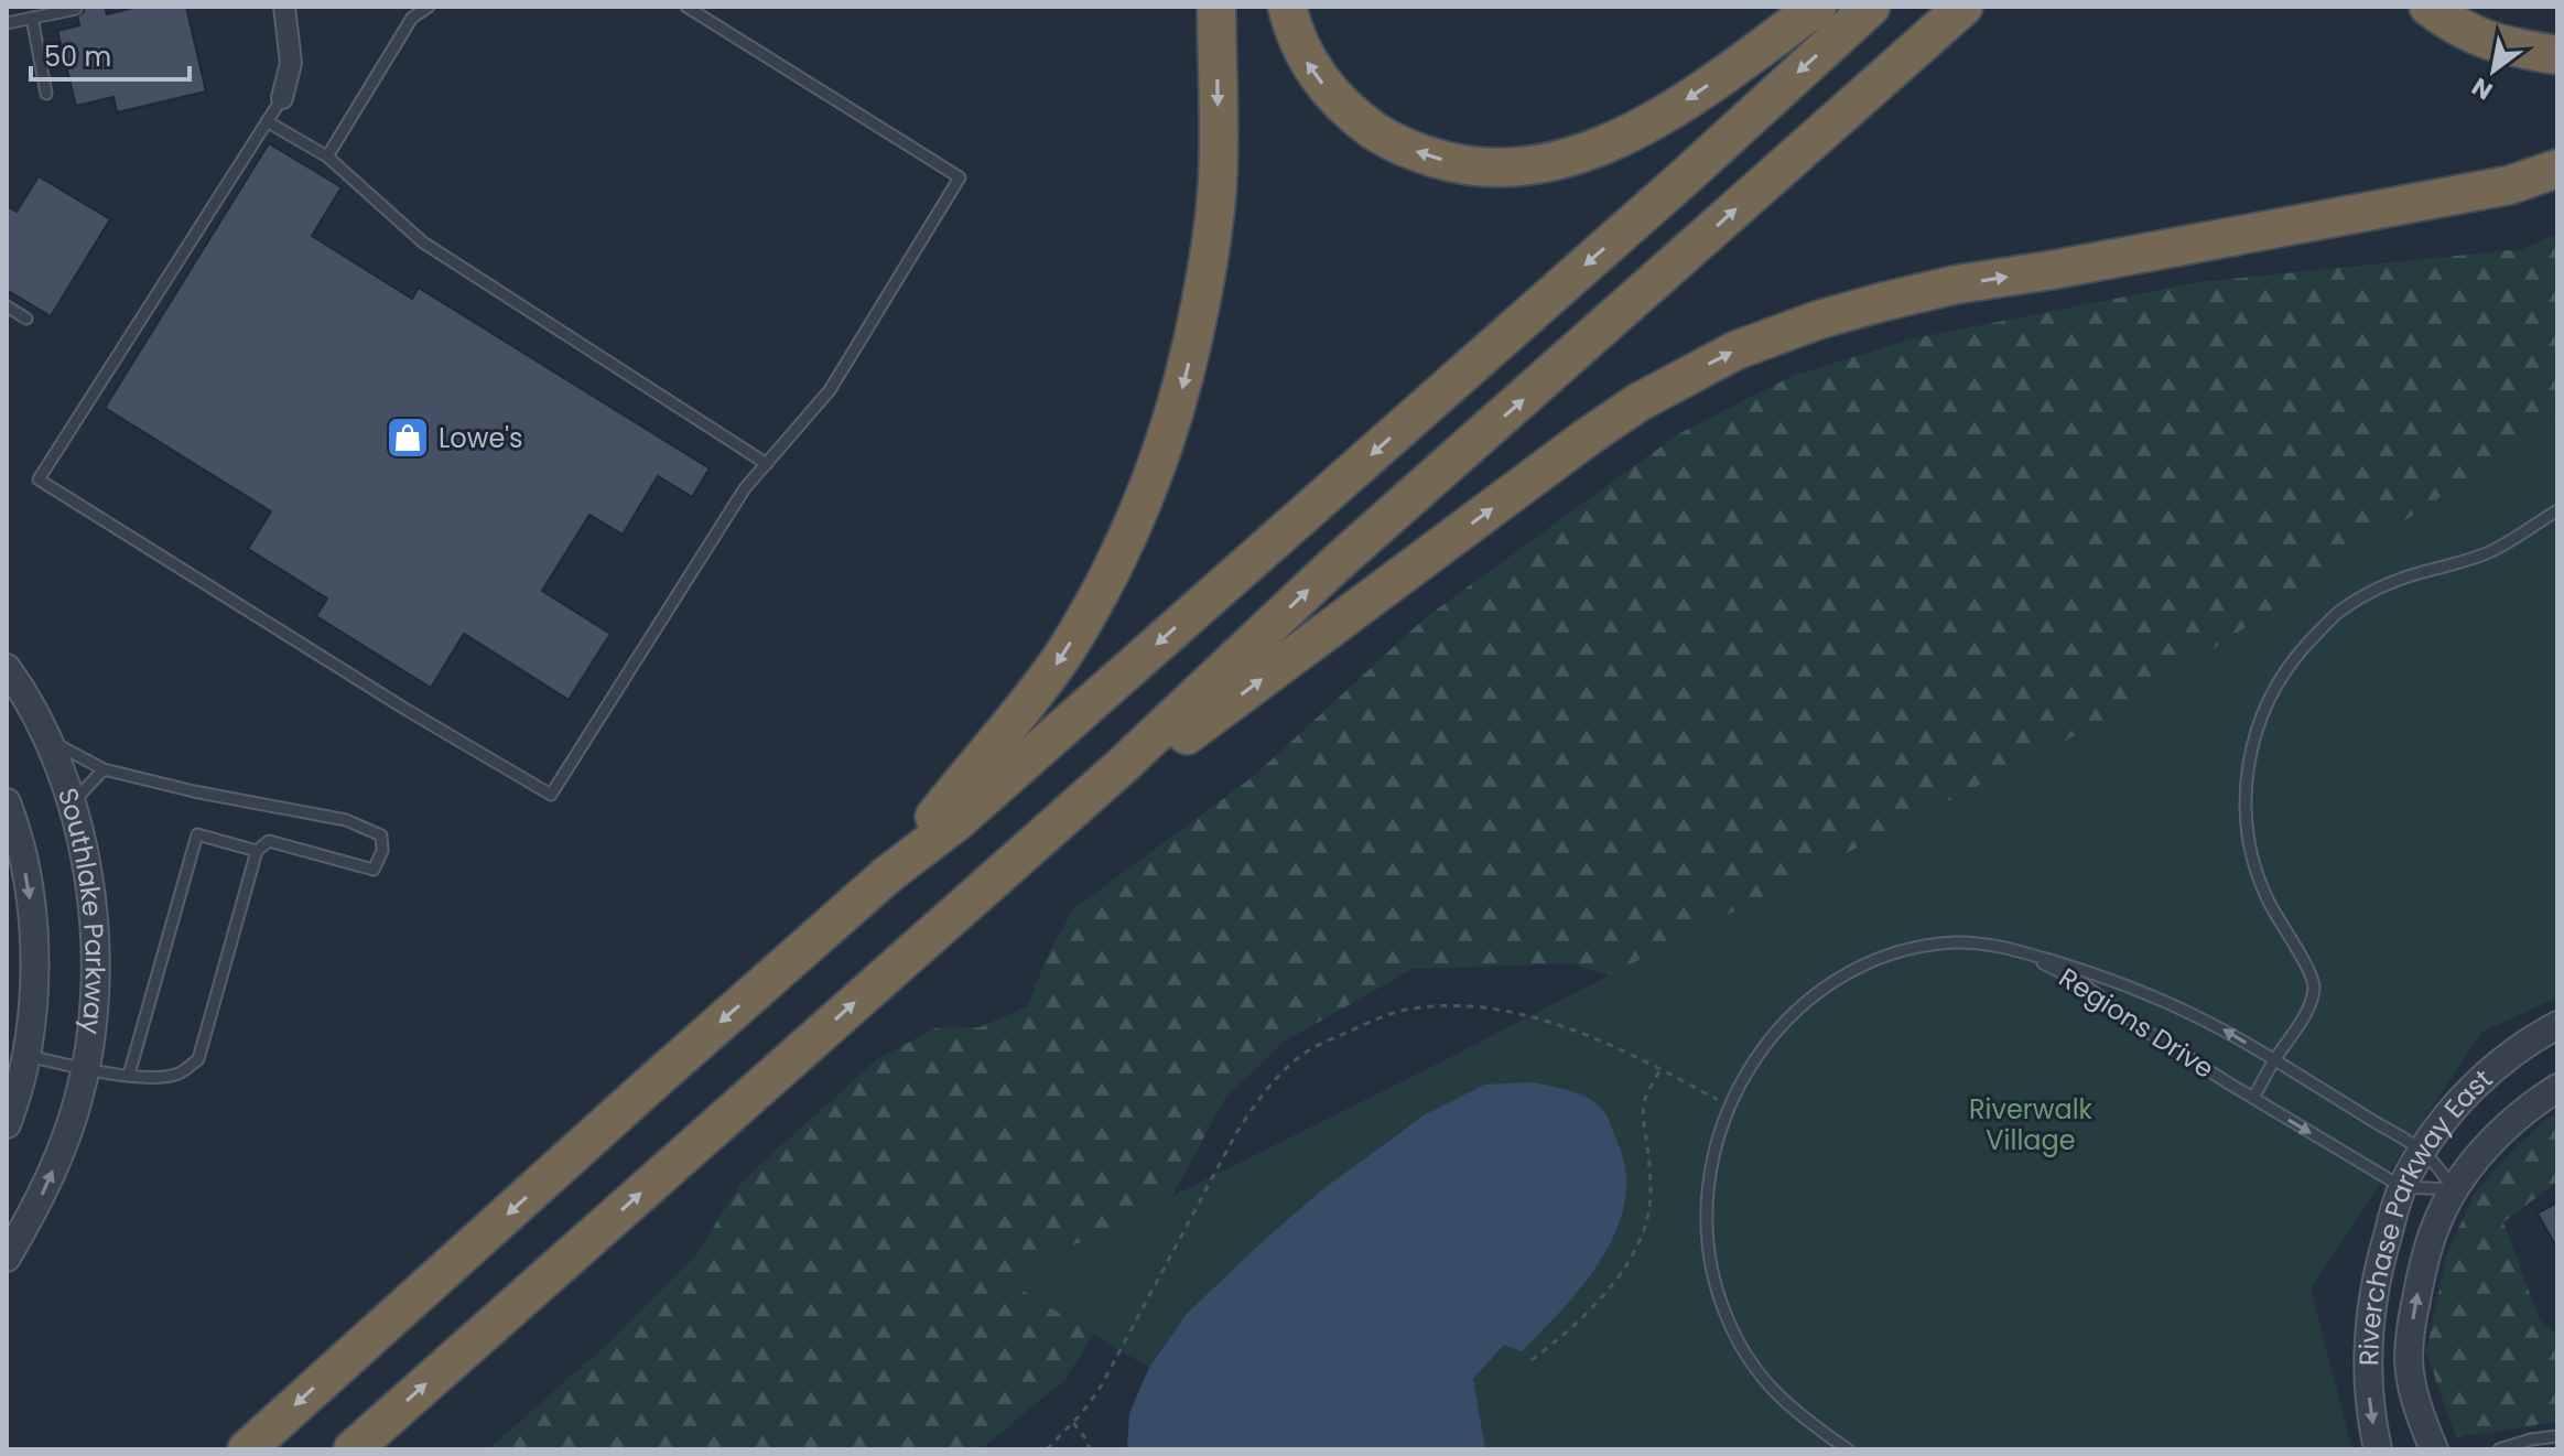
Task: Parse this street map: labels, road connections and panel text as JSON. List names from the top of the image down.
{
  "streets": {
    "street": ["Southlake Parkway", "Riverchase Parkway East"],
    "lane": ["Regions Drive"]
  },
  "crossings": [
    ["Regions Drive", "Riverchase Parkway East"]
  ],
  "parks": ["Riverwalk Village"],
  "places": {
    "shop": ["Lowe's"]
  },
  "scale_bar": "50 m",
  "north": "bottom left"
}
